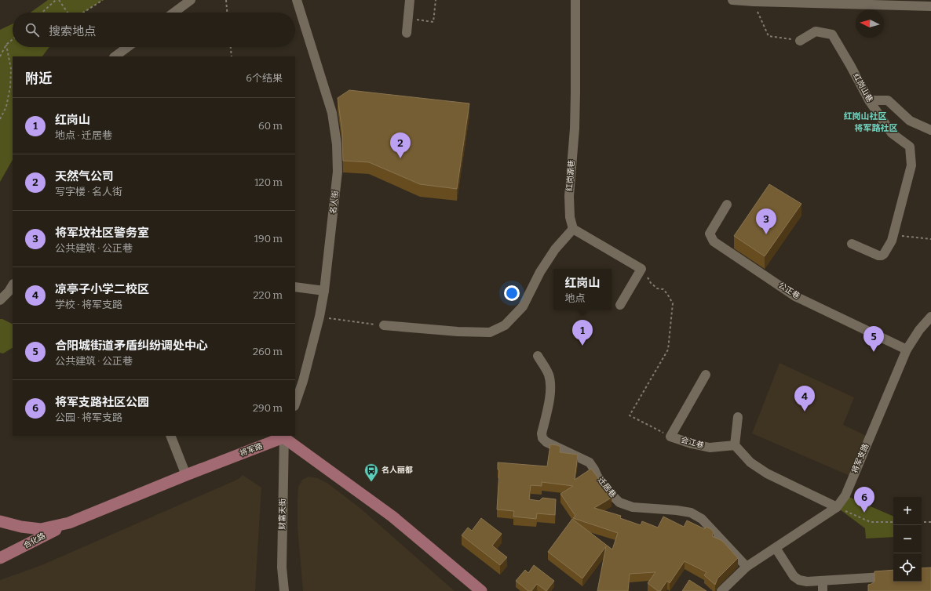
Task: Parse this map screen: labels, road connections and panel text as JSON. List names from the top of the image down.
{
  "streets": {
    "main road": ["将军路", "合化路"],
    "street": [
      "红岗山巷",
      "红岗源巷",
      "名人街",
      "公正巷",
      "会江巷",
      "将军支路",
      "迁居巷",
      "财富天街"
    ]
  },
  "crossings": [
    ["公正巷", "将军支路"],
    ["将军路", "财富天街"],
    ["将军路", "合化路"],
    ["将军支路", "迁居巷"]
  ],
  "districts": ["红岗山社区", "将军路社区"],
  "places": {
    "bus stop": ["名人丽都"]
  },
  "north": "left",
  "page": {
    "search": "搜索地点",
    "heading": ["附近", "6个结果"],
    "list": [
      {
        "mark": "1",
        "name": "红岗山",
        "note": "地点 · 迁居巷",
        "value": "60 m"
      },
      {
        "mark": "2",
        "name": "天然气公司",
        "note": "写字楼 · 名人街",
        "value": "120 m"
      },
      {
        "mark": "3",
        "name": "将军坟社区警务室",
        "note": "公共建筑 · 公正巷",
        "value": "190 m"
      },
      {
        "mark": "4",
        "name": "凉亭子小学二校区",
        "note": "学校 · 将军支路",
        "value": "220 m"
      },
      {
        "mark": "5",
        "name": "合阳城街道矛盾纠纷调处中心",
        "note": "公共建筑 · 公正巷",
        "value": "260 m"
      },
      {
        "mark": "6",
        "name": "将军支路社区公园",
        "note": "公园 · 将军支路",
        "value": "290 m"
      }
    ],
    "pins": [
      "2",
      "3",
      "1",
      "5",
      "4",
      "6"
    ],
    "popup": ["红岗山", "地点"],
    "map_buttons": ["+", "−"]
  }
}
